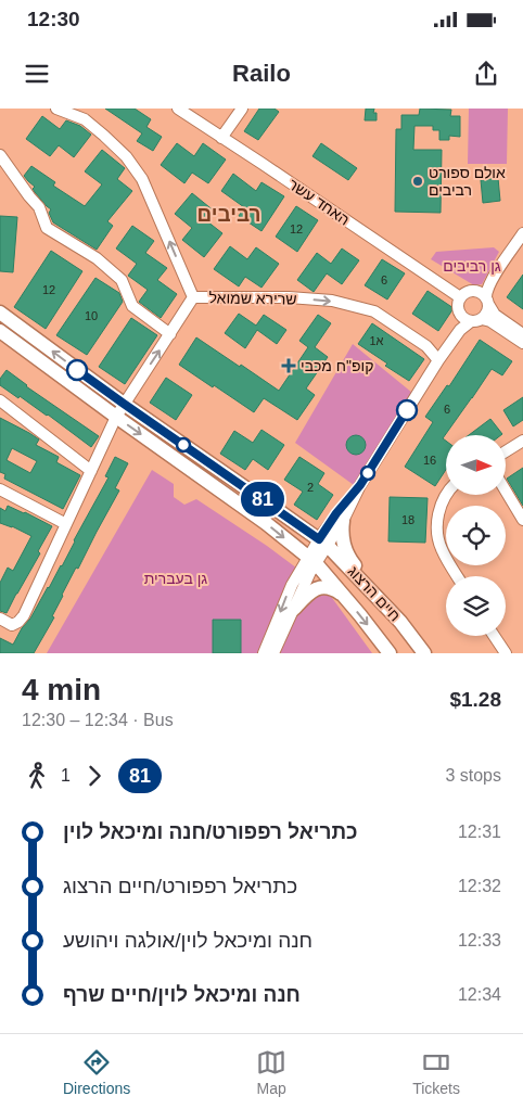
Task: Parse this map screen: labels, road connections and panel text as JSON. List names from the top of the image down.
{
  "streets": {
    "main road": ["חיים הרצוג"],
    "street": ["האחד עשר", "שרירא שמואל"]
  },
  "districts": ["רביבים"],
  "parks": ["גן רביבים", "גן בעברית"],
  "places": {
    "other": ["אולם ספורט רביבים"],
    "health": ["קופ\"ח מכבי"]
  },
  "lines": ["bus line 81"],
  "house_numbers": [
    "12",
    "6",
    "12",
    "10",
    "1א",
    "6",
    "16",
    "2",
    "18"
  ],
  "north": "right",
  "page": {
    "status": "12:30",
    "header": "Railo",
    "on_map": "81",
    "heading": ["4 min", "12:30 – 12:34 · Bus", "$1.28"],
    "legs": ["1", "81", "3 stops"],
    "list": [
      {
        "name": "כתריאל רפפורט/חנה ומיכאל לוין",
        "value": "12:31"
      },
      {
        "name": "כתריאל רפפורט/חיים הרצוג",
        "value": "12:32"
      },
      {
        "name": "חנה ומיכאל לוין/אולגה ויהושע",
        "value": "12:33"
      },
      {
        "name": "חנה ומיכאל לוין/חיים שרף",
        "value": "12:34"
      }
    ],
    "tabs": ["Directions", "Map", "Tickets"]
  }
}
